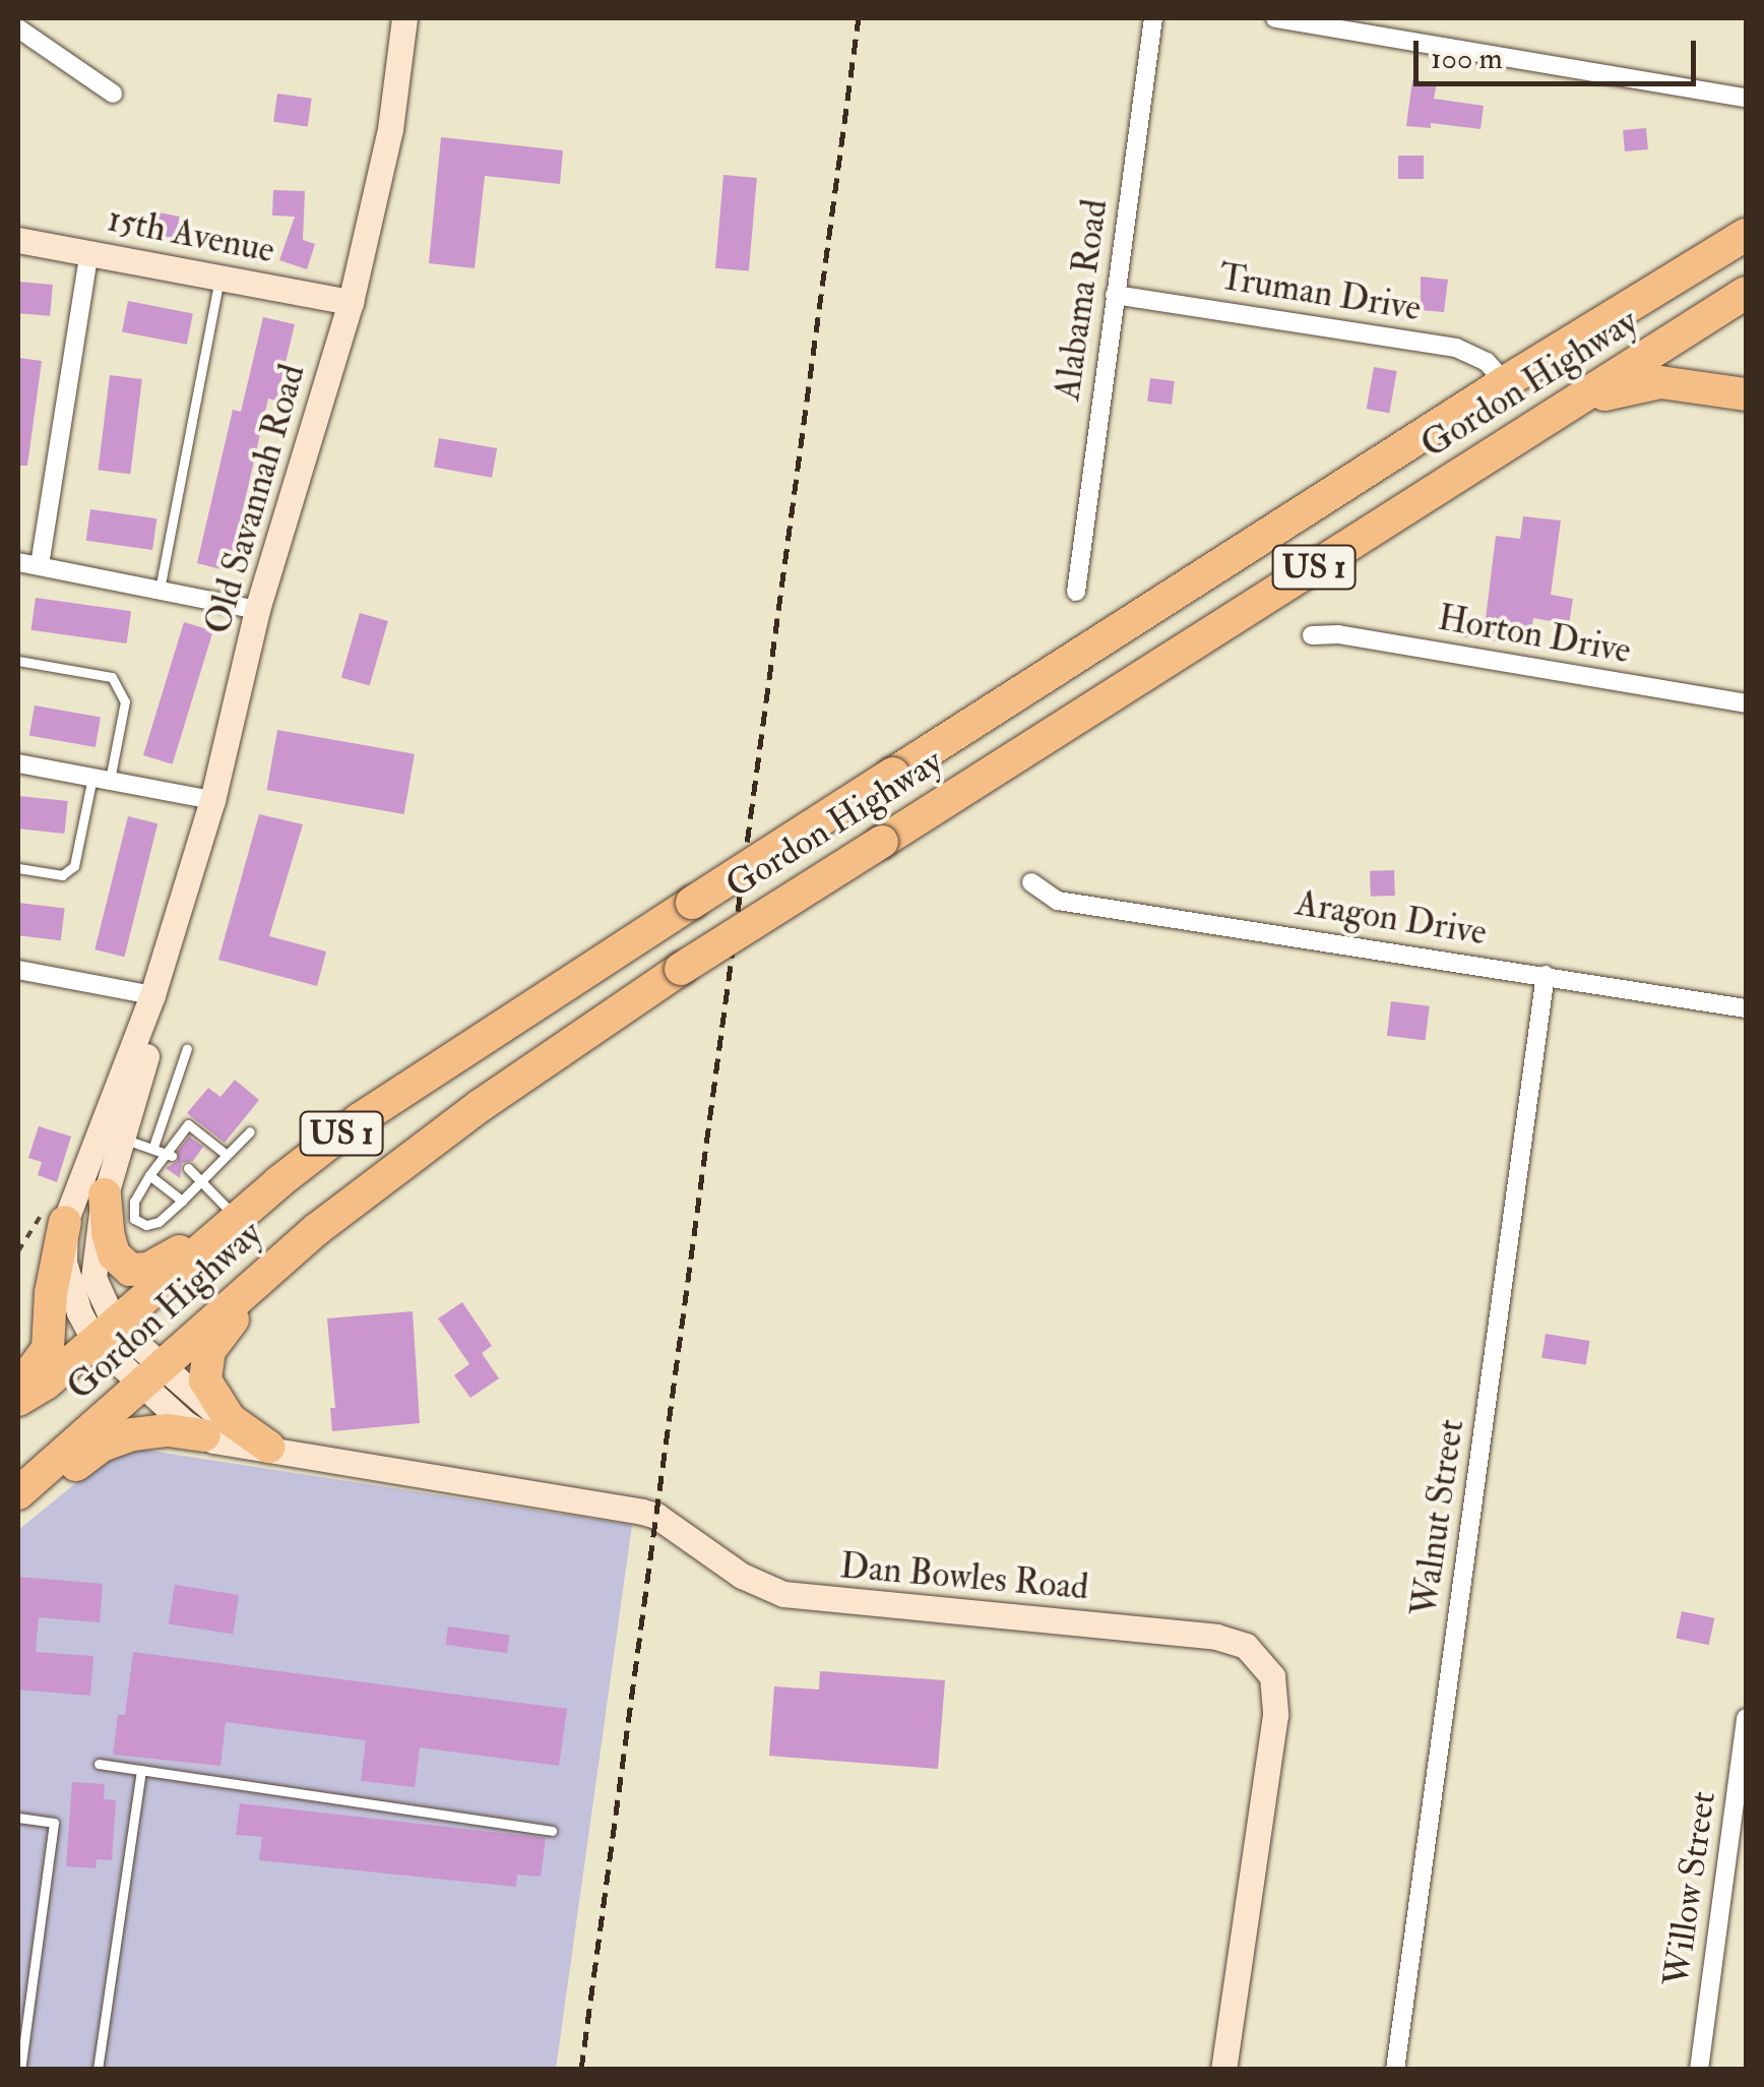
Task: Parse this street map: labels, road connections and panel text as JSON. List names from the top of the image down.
{
  "streets": {
    "highway": ["Gordon Highway", "US 1"],
    "street": [
      "15th Avenue",
      "Truman Drive",
      "Alabama Road",
      "Old Savannah Road",
      "Horton Drive",
      "Aragon Drive",
      "Walnut Street",
      "Dan Bowles Road",
      "Willow Street"
    ]
  },
  "crossings": [
    ["15th Avenue", "Old Savannah Road"],
    ["Truman Drive", "Alabama Road"],
    ["Truman Drive", "Gordon Highway"],
    ["Gordon Highway", "Old Savannah Road"],
    ["Gordon Highway", "Dan Bowles Road"],
    ["Old Savannah Road", "Dan Bowles Road"],
    ["Aragon Drive", "Walnut Street"]
  ],
  "scale_bar": "100 m"
}
